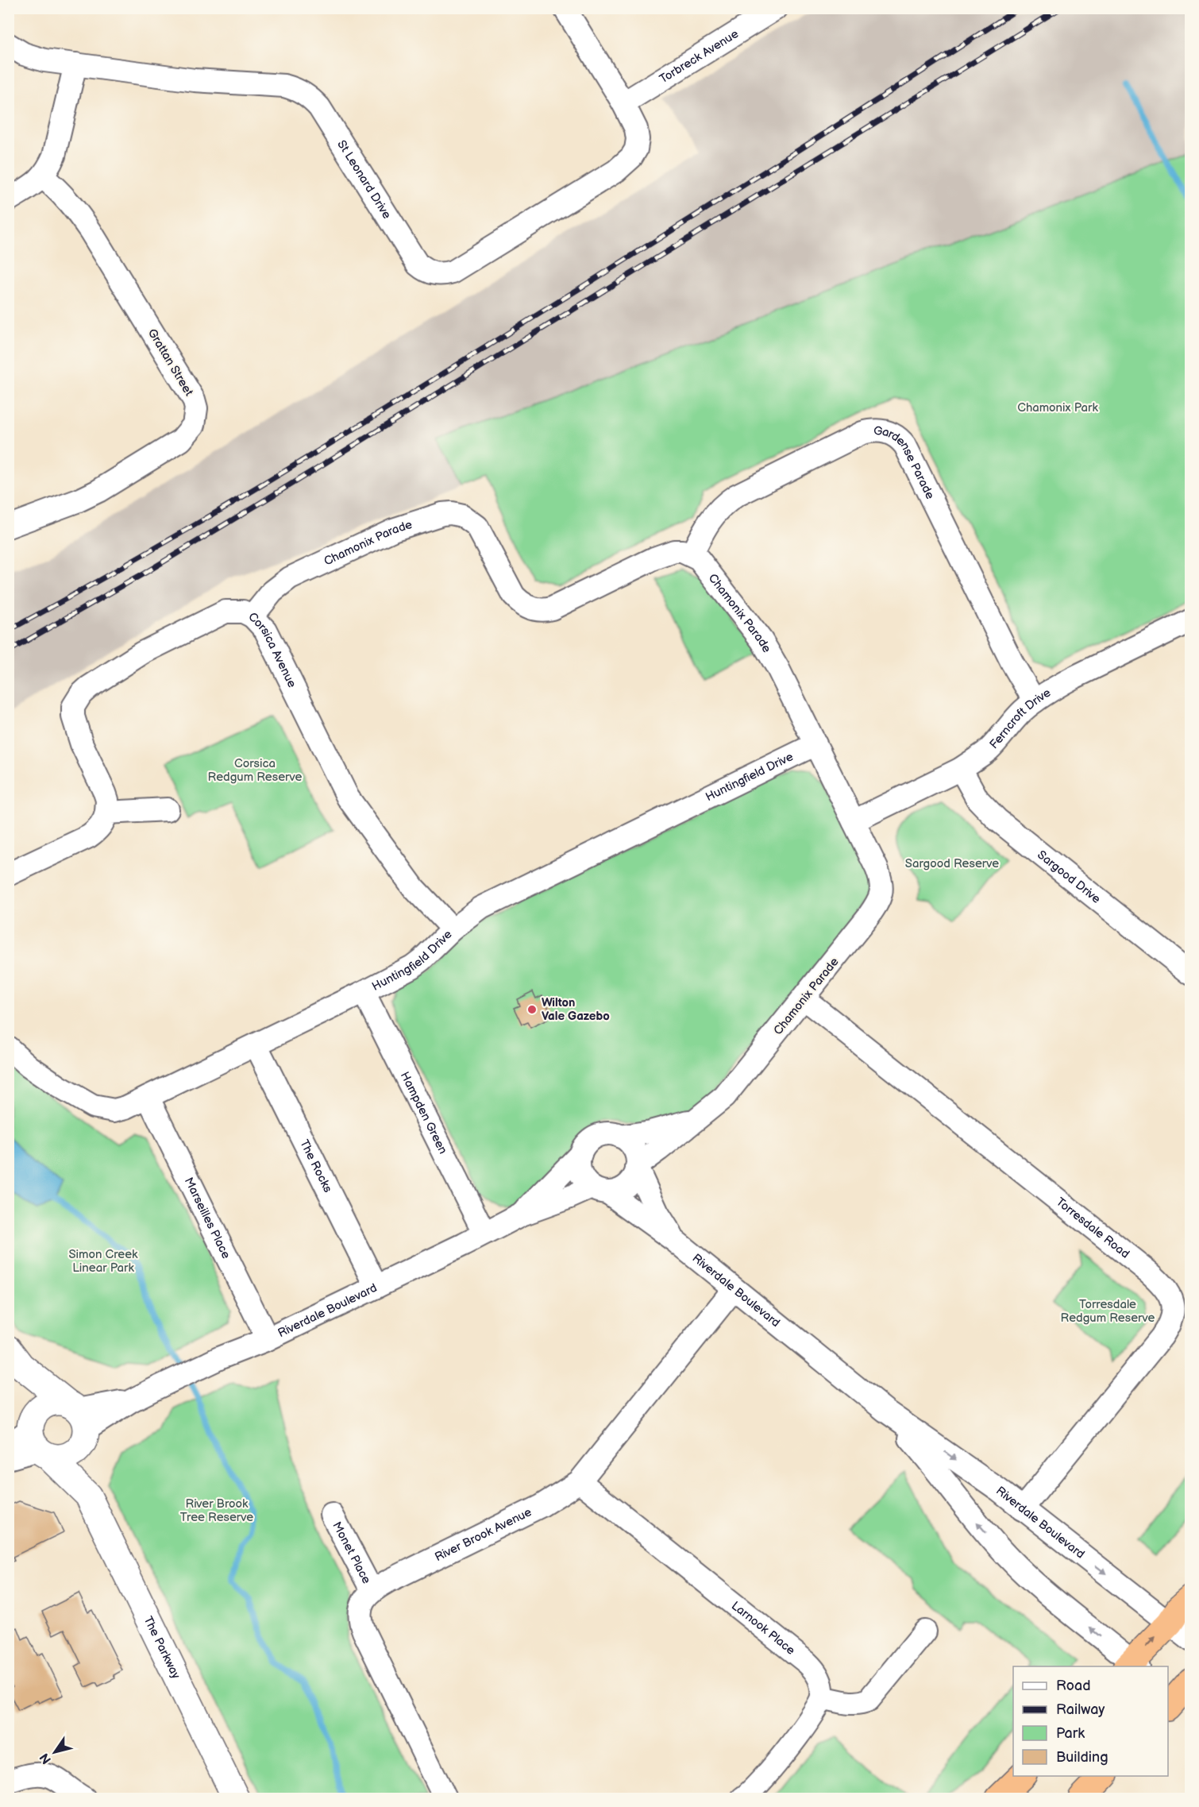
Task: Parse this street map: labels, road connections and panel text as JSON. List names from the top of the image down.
{
  "streets": {
    "street": [
      "Torbreck Avenue",
      "St Leonard Drive",
      "Grattan Street",
      "Gardense Parade",
      "Chamonix Parade",
      "Corsica Avenue",
      "Ferncroft Drive",
      "Huntingfield Drive",
      "Sargood Drive",
      "Hampden Green",
      "The Rocks",
      "Marseilles Place",
      "Torresdale Road",
      "Riverdale Boulevard",
      "River Brook Avenue",
      "Monet Place",
      "Larnook Place",
      "The Parkway"
    ]
  },
  "crossings": [
    ["Torbreck Avenue", "St Leonard Drive"],
    ["Gardense Parade", "Chamonix Parade"],
    ["Gardense Parade", "Ferncroft Drive"],
    ["Chamonix Parade", "Corsica Avenue"],
    ["Chamonix Parade", "Ferncroft Drive"],
    ["Chamonix Parade", "Huntingfield Drive"],
    ["Chamonix Parade", "Torresdale Road"],
    ["Chamonix Parade", "Riverdale Boulevard"],
    ["Corsica Avenue", "Huntingfield Drive"],
    ["Ferncroft Drive", "Sargood Drive"],
    ["Huntingfield Drive", "Hampden Green"],
    ["Huntingfield Drive", "The Rocks"],
    ["Huntingfield Drive", "Marseilles Place"],
    ["Hampden Green", "Riverdale Boulevard"],
    ["The Rocks", "Riverdale Boulevard"],
    ["Marseilles Place", "Riverdale Boulevard"],
    ["Torresdale Road", "Riverdale Boulevard"],
    ["Riverdale Boulevard", "River Brook Avenue"],
    ["Riverdale Boulevard", "The Parkway"],
    ["River Brook Avenue", "Monet Place"],
    ["River Brook Avenue", "Larnook Place"]
  ],
  "parks": [
    "Chamonix Park",
    "Corsica Redgum Reserve",
    "Sargood Reserve",
    "Simon Creek Linear Park",
    "Torresdale Redgum Reserve",
    "River Brook Tree Reserve"
  ],
  "places": ["Wilton Vale Gazebo"],
  "legend": [
    "Road",
    "Railway",
    "Park",
    "Building"
  ],
  "north": "bottom left"
}
